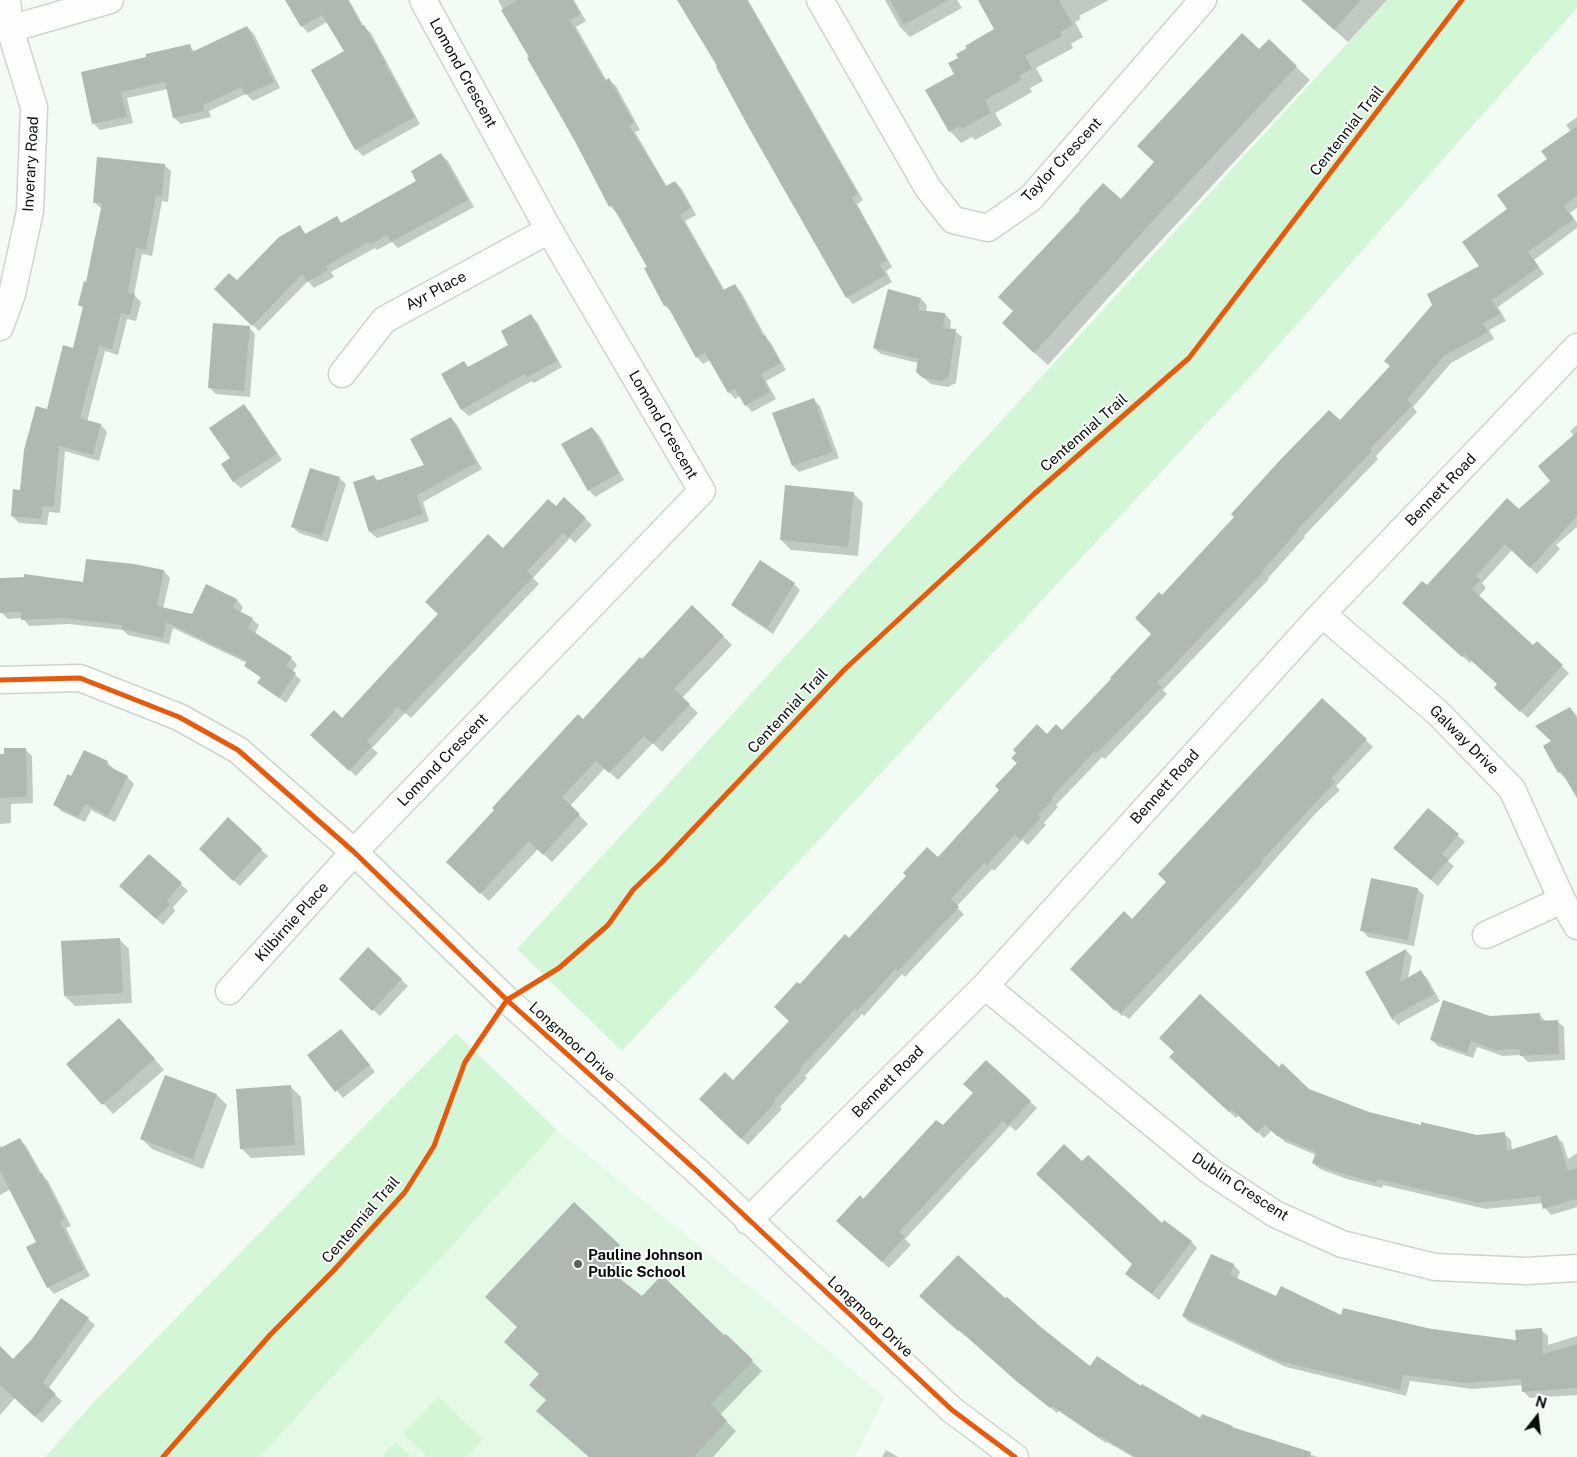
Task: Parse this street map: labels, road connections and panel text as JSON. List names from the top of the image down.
{
  "streets": {
    "street": [
      "Lomond Crescent",
      "Taylor Crescent",
      "Inverary Road",
      "Ayr Place",
      "Bennett Road",
      "Galway Drive",
      "Kilbirnie Place",
      "Longmoor Drive",
      "Dublin Crescent"
    ],
    "cycle path": ["Centennial Trail"]
  },
  "crossings": [
    ["Lomond Crescent", "Ayr Place"],
    ["Lomond Crescent", "Kilbirnie Place"],
    ["Lomond Crescent", "Longmoor Drive"],
    ["Bennett Road", "Galway Drive"],
    ["Bennett Road", "Longmoor Drive"],
    ["Bennett Road", "Dublin Crescent"],
    ["Kilbirnie Place", "Longmoor Drive"]
  ],
  "places": ["Pauline Johnson Public School"],
  "north": "top"
}
